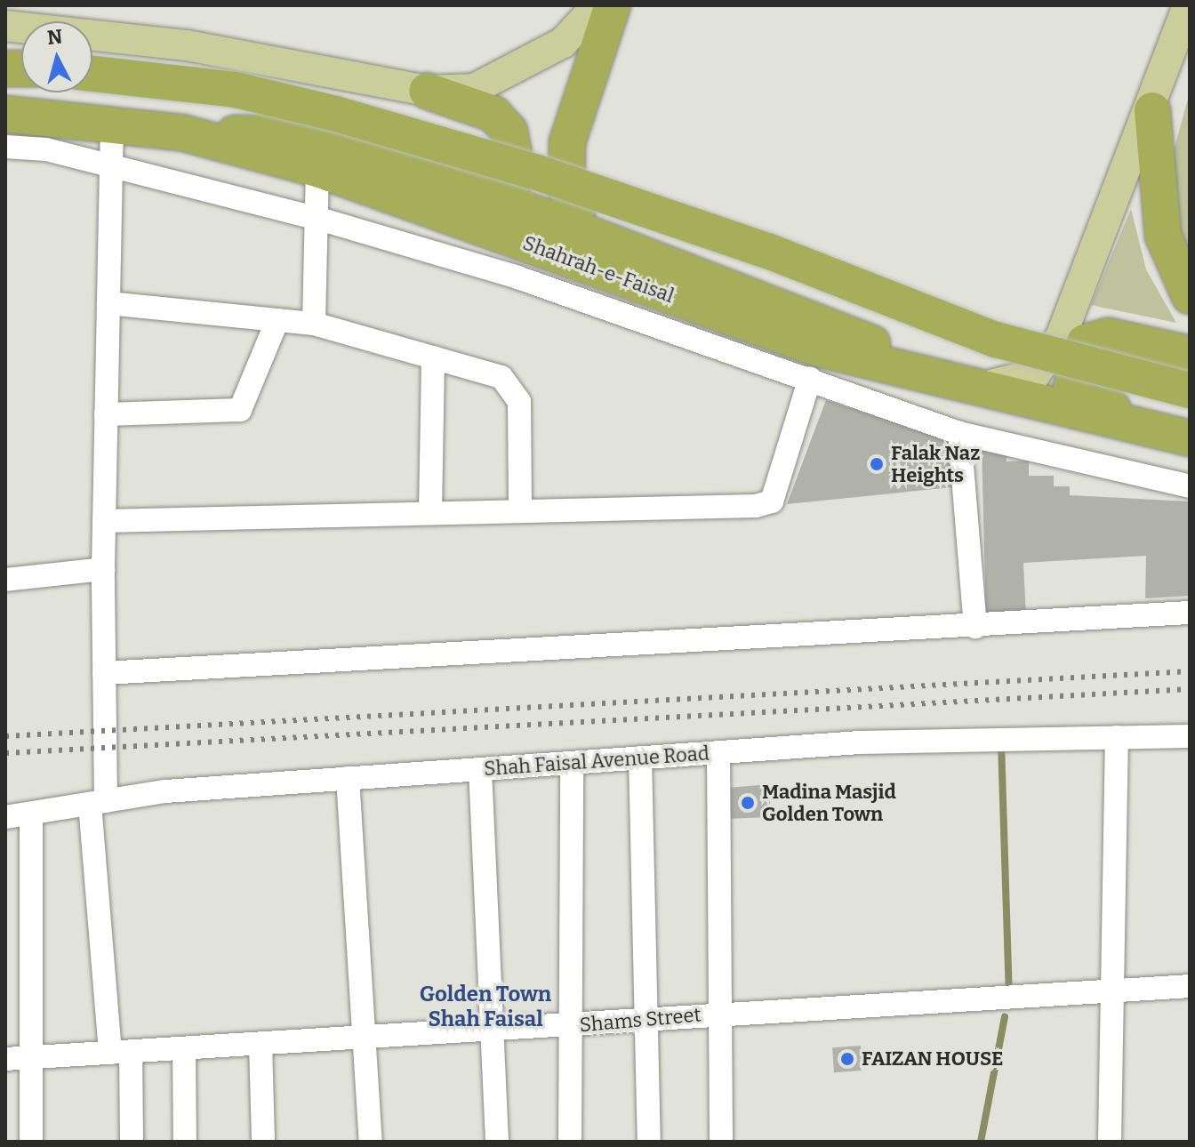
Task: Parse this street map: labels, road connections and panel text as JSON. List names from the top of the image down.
{
  "streets": {
    "highway": ["Shahrah-e-Faisal"],
    "street": ["Shah Faisal Avenue Road", "Shams Street"]
  },
  "districts": ["Golden Town Shah Faisal"],
  "places": ["Falak Naz Heights", "Madina Masjid Golden Town", "FAIZAN HOUSE"],
  "north": "top"
}
